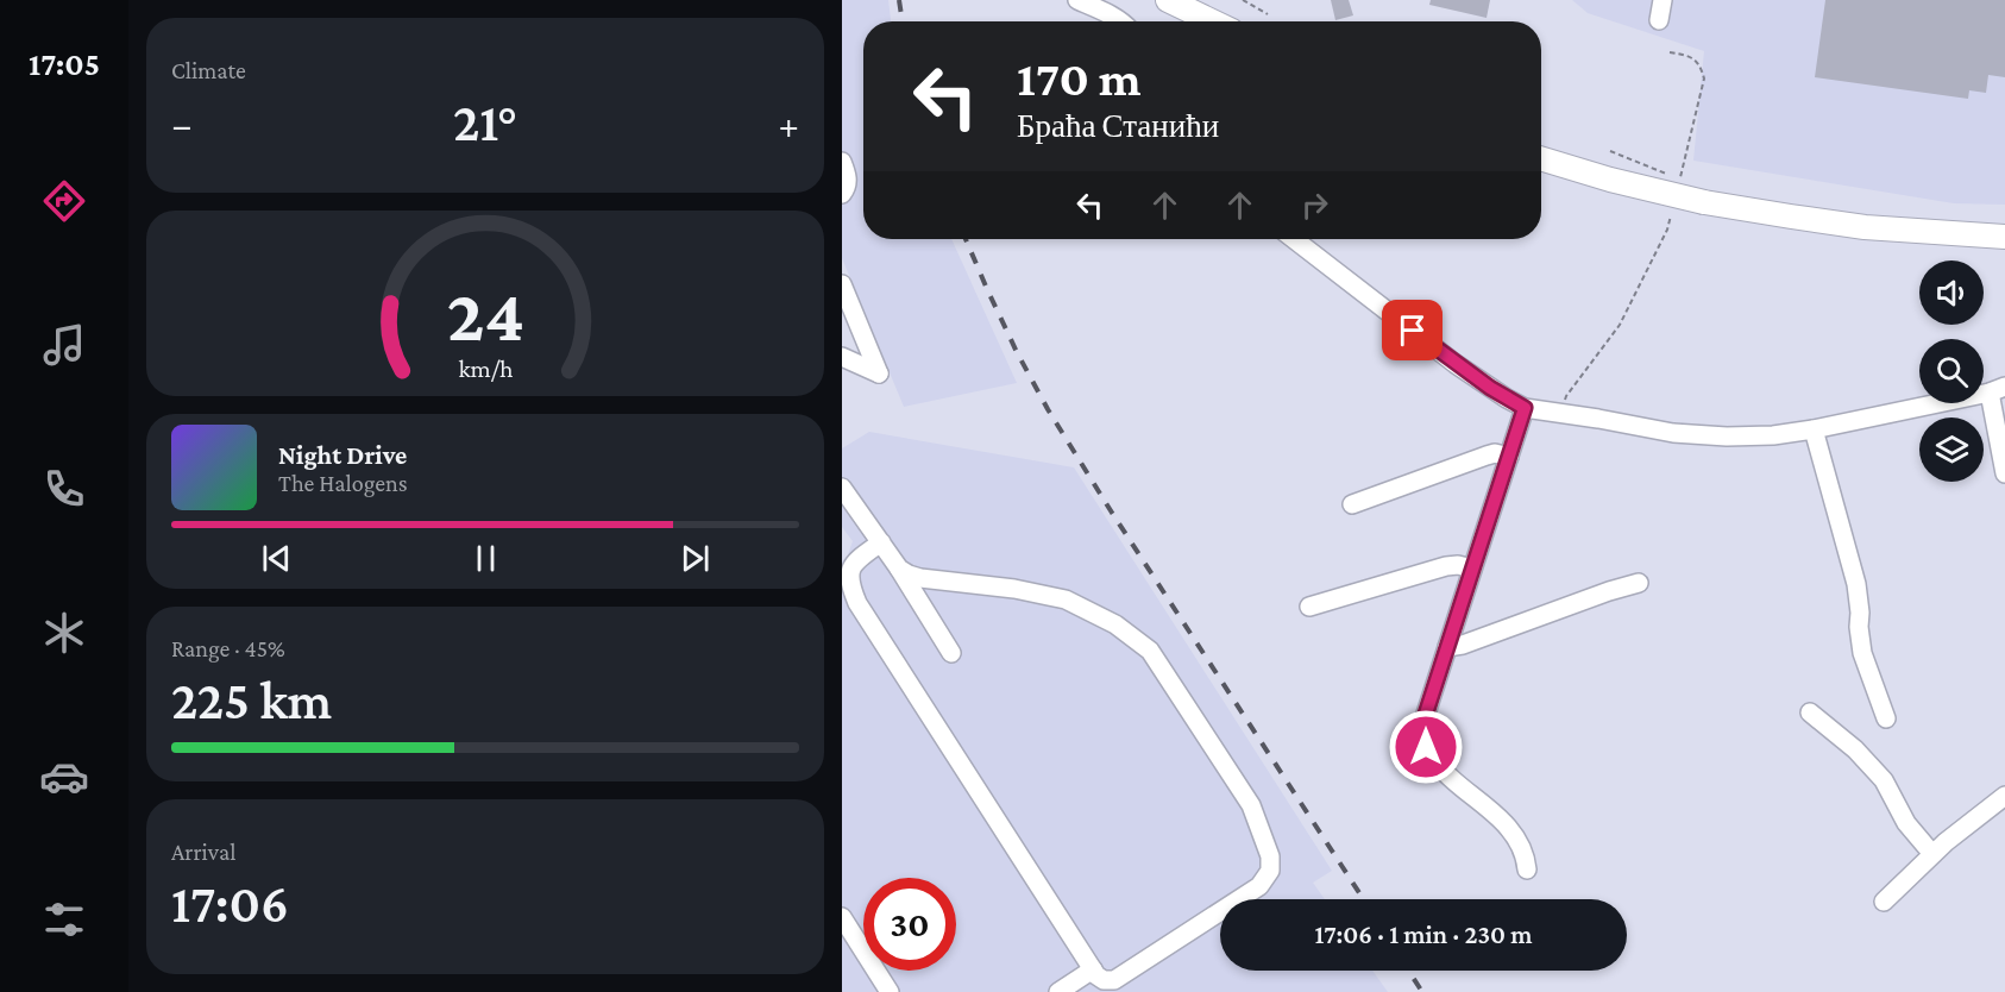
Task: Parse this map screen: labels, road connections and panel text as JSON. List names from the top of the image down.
{
  "page": {
    "tabs": "17:05",
    "tile": [
      "Climate",
      ["Range · 45%", "225 km"],
      ["Arrival", "17:06"]
    ],
    "turn": ["170 m", "Браћа Станићи"],
    "heat": ["−", "21°", "+"],
    "song": ["Night Drive", "The Halogens"],
    "limit": "30",
    "trip": "17:06 · 1 min · 230 m",
    "gauge": ["24", "km/h"]
  }
}
